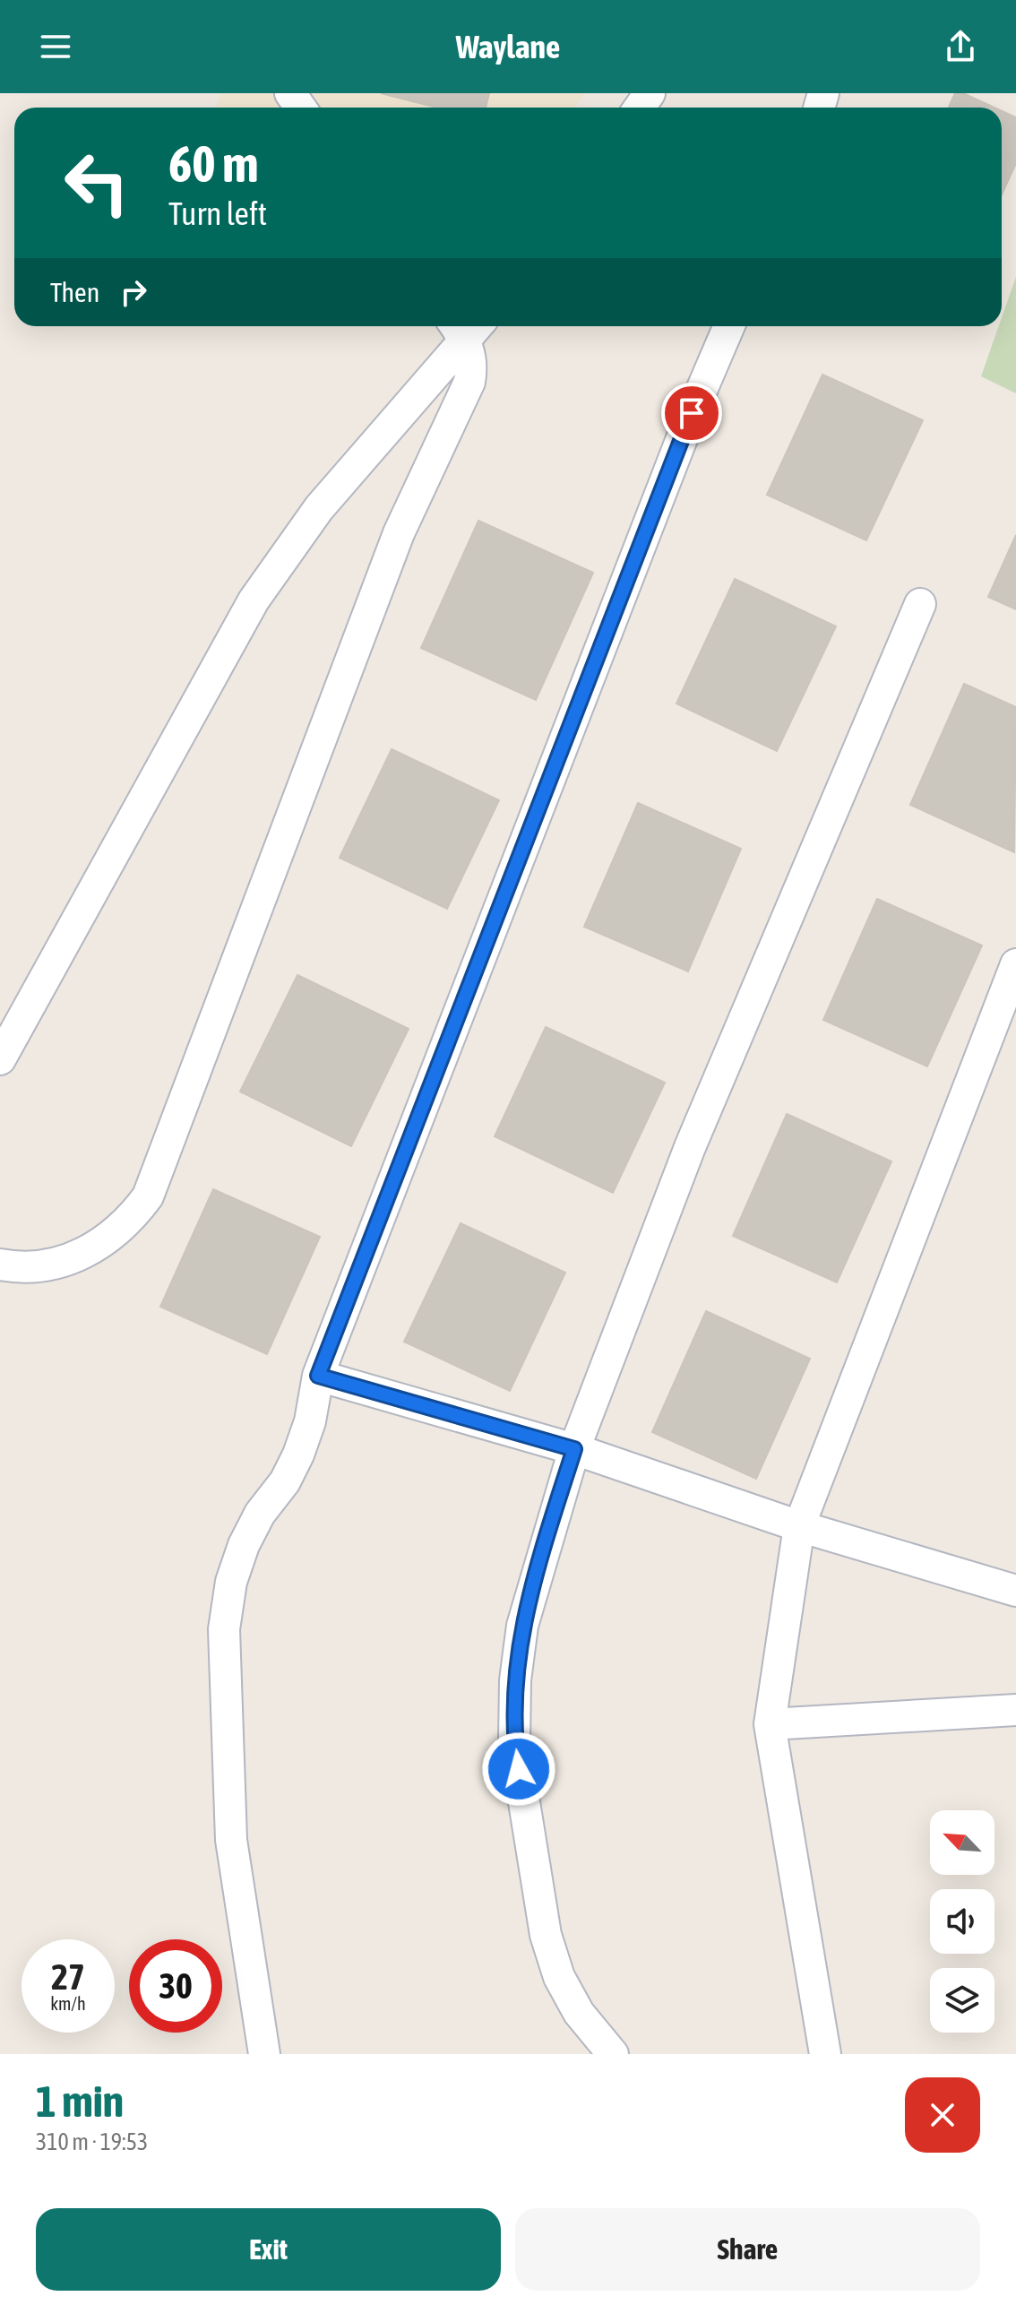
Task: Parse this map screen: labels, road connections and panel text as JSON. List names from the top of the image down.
{
  "north": "top left",
  "page": {
    "header": "Waylane",
    "turn": ["60 m", "Turn left"],
    "then": "Then",
    "speed": "27 km/h",
    "limit": "30",
    "heading": ["1 min", "310 m · 19:53"],
    "buttons": ["Exit", "Share"]
  }
}
